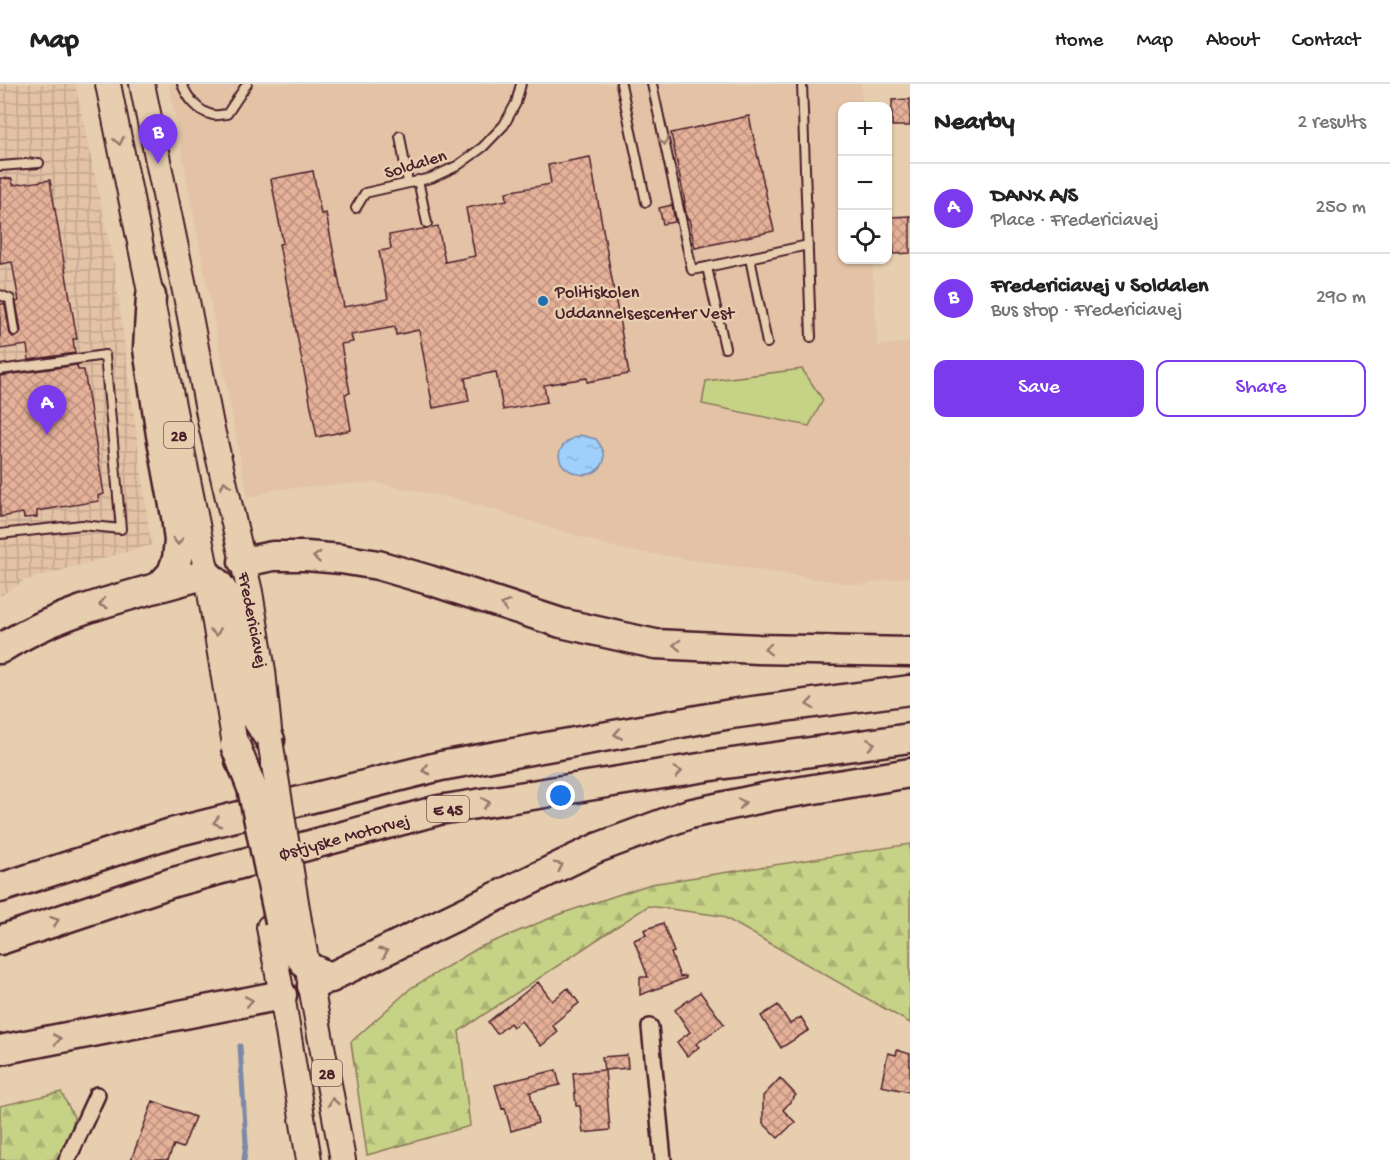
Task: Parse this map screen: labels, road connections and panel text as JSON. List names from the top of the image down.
{
  "streets": {
    "highway": ["E 45", "Østjyske Motorvej"],
    "main road": ["28", "Fredericiavej"],
    "lane": ["Soldalen"]
  },
  "places": ["Politiskolen Uddannelsescenter Vest"],
  "page": {
    "header": "Map",
    "nav": [
      "Home",
      "Map",
      "About",
      "Contact"
    ],
    "heading": ["Nearby", "2 results"],
    "map_buttons": ["+", "−"],
    "pins": ["B", "A"],
    "list": [
      {
        "mark": "A",
        "name": "DANX A/S",
        "note": "Place · Fredericiavej",
        "value": "250 m"
      },
      {
        "mark": "B",
        "name": "Fredericiavej v Soldalen",
        "note": "Bus stop · Fredericiavej",
        "value": "290 m"
      }
    ],
    "buttons": ["Save", "Share"]
  }
}
